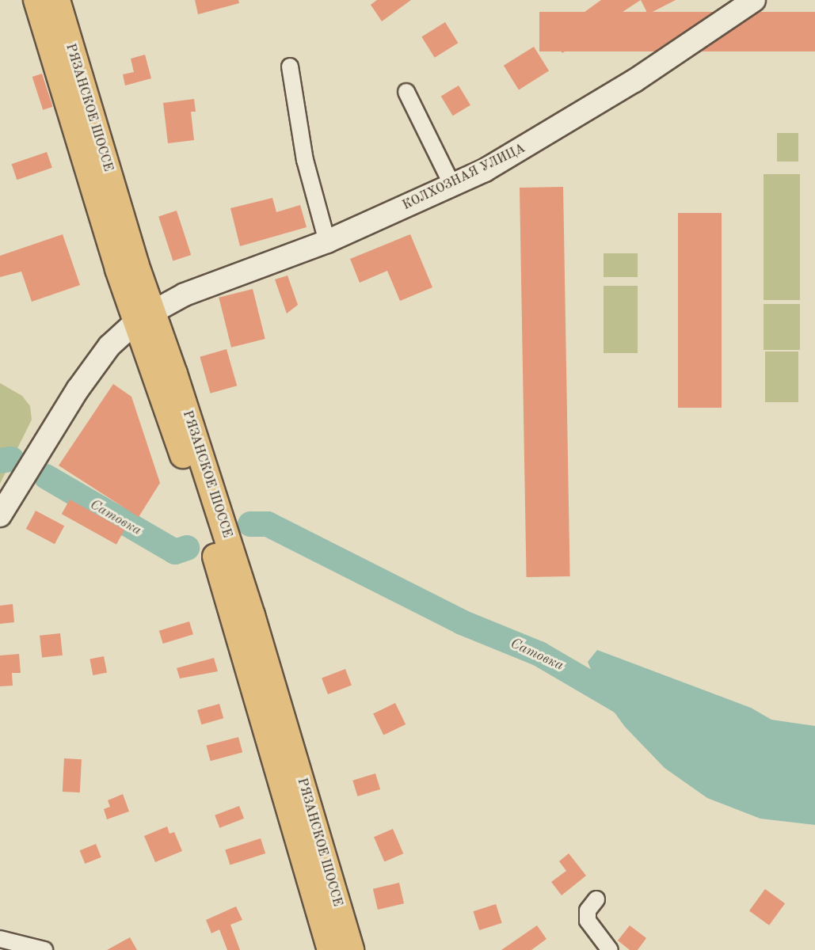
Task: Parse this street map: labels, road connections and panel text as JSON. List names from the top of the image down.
{
  "streets": {
    "main road": ["РЯЗАНСКОЕ ШОССЕ", "КОЛХОЗНАЯ УЛИЦА"]
  },
  "crossings": [
    ["РЯЗАНСКОЕ ШОССЕ", "КОЛХОЗНАЯ УЛИЦА"]
  ],
  "water": ["Сатовка"]
}
